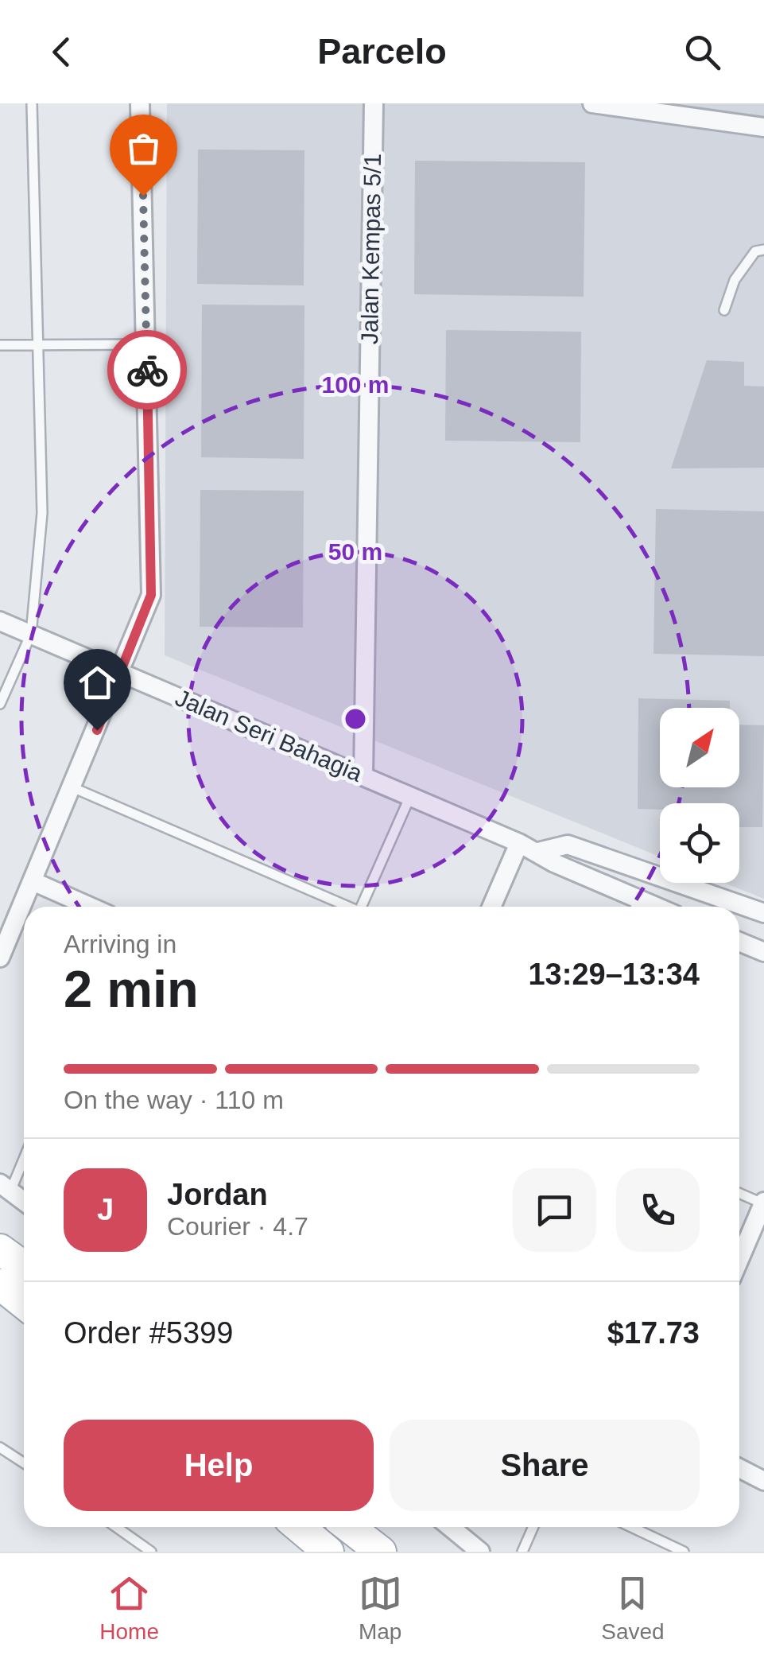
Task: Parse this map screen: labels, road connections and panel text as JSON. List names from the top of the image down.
{
  "streets": {
    "street": ["Jalan Kempas 5/1", "Jalan Seri Bahagia"]
  },
  "crossings": [
    ["Jalan Kempas 5/1", "Jalan Seri Bahagia"]
  ],
  "north": "top right",
  "page": {
    "header": "Parcelo",
    "heading": ["2 min", "Arriving in", "13:29–13:34"],
    "panel": [
      "Jordan",
      "Courier · 4.7",
      "Order #5399",
      "$17.73"
    ],
    "bar": "On the way · 110 m",
    "round": "J",
    "buttons": ["Help", "Share"],
    "tabs": ["Home", "Map", "Saved"]
  },
  "rings": ["100 m", "50 m"]
}
